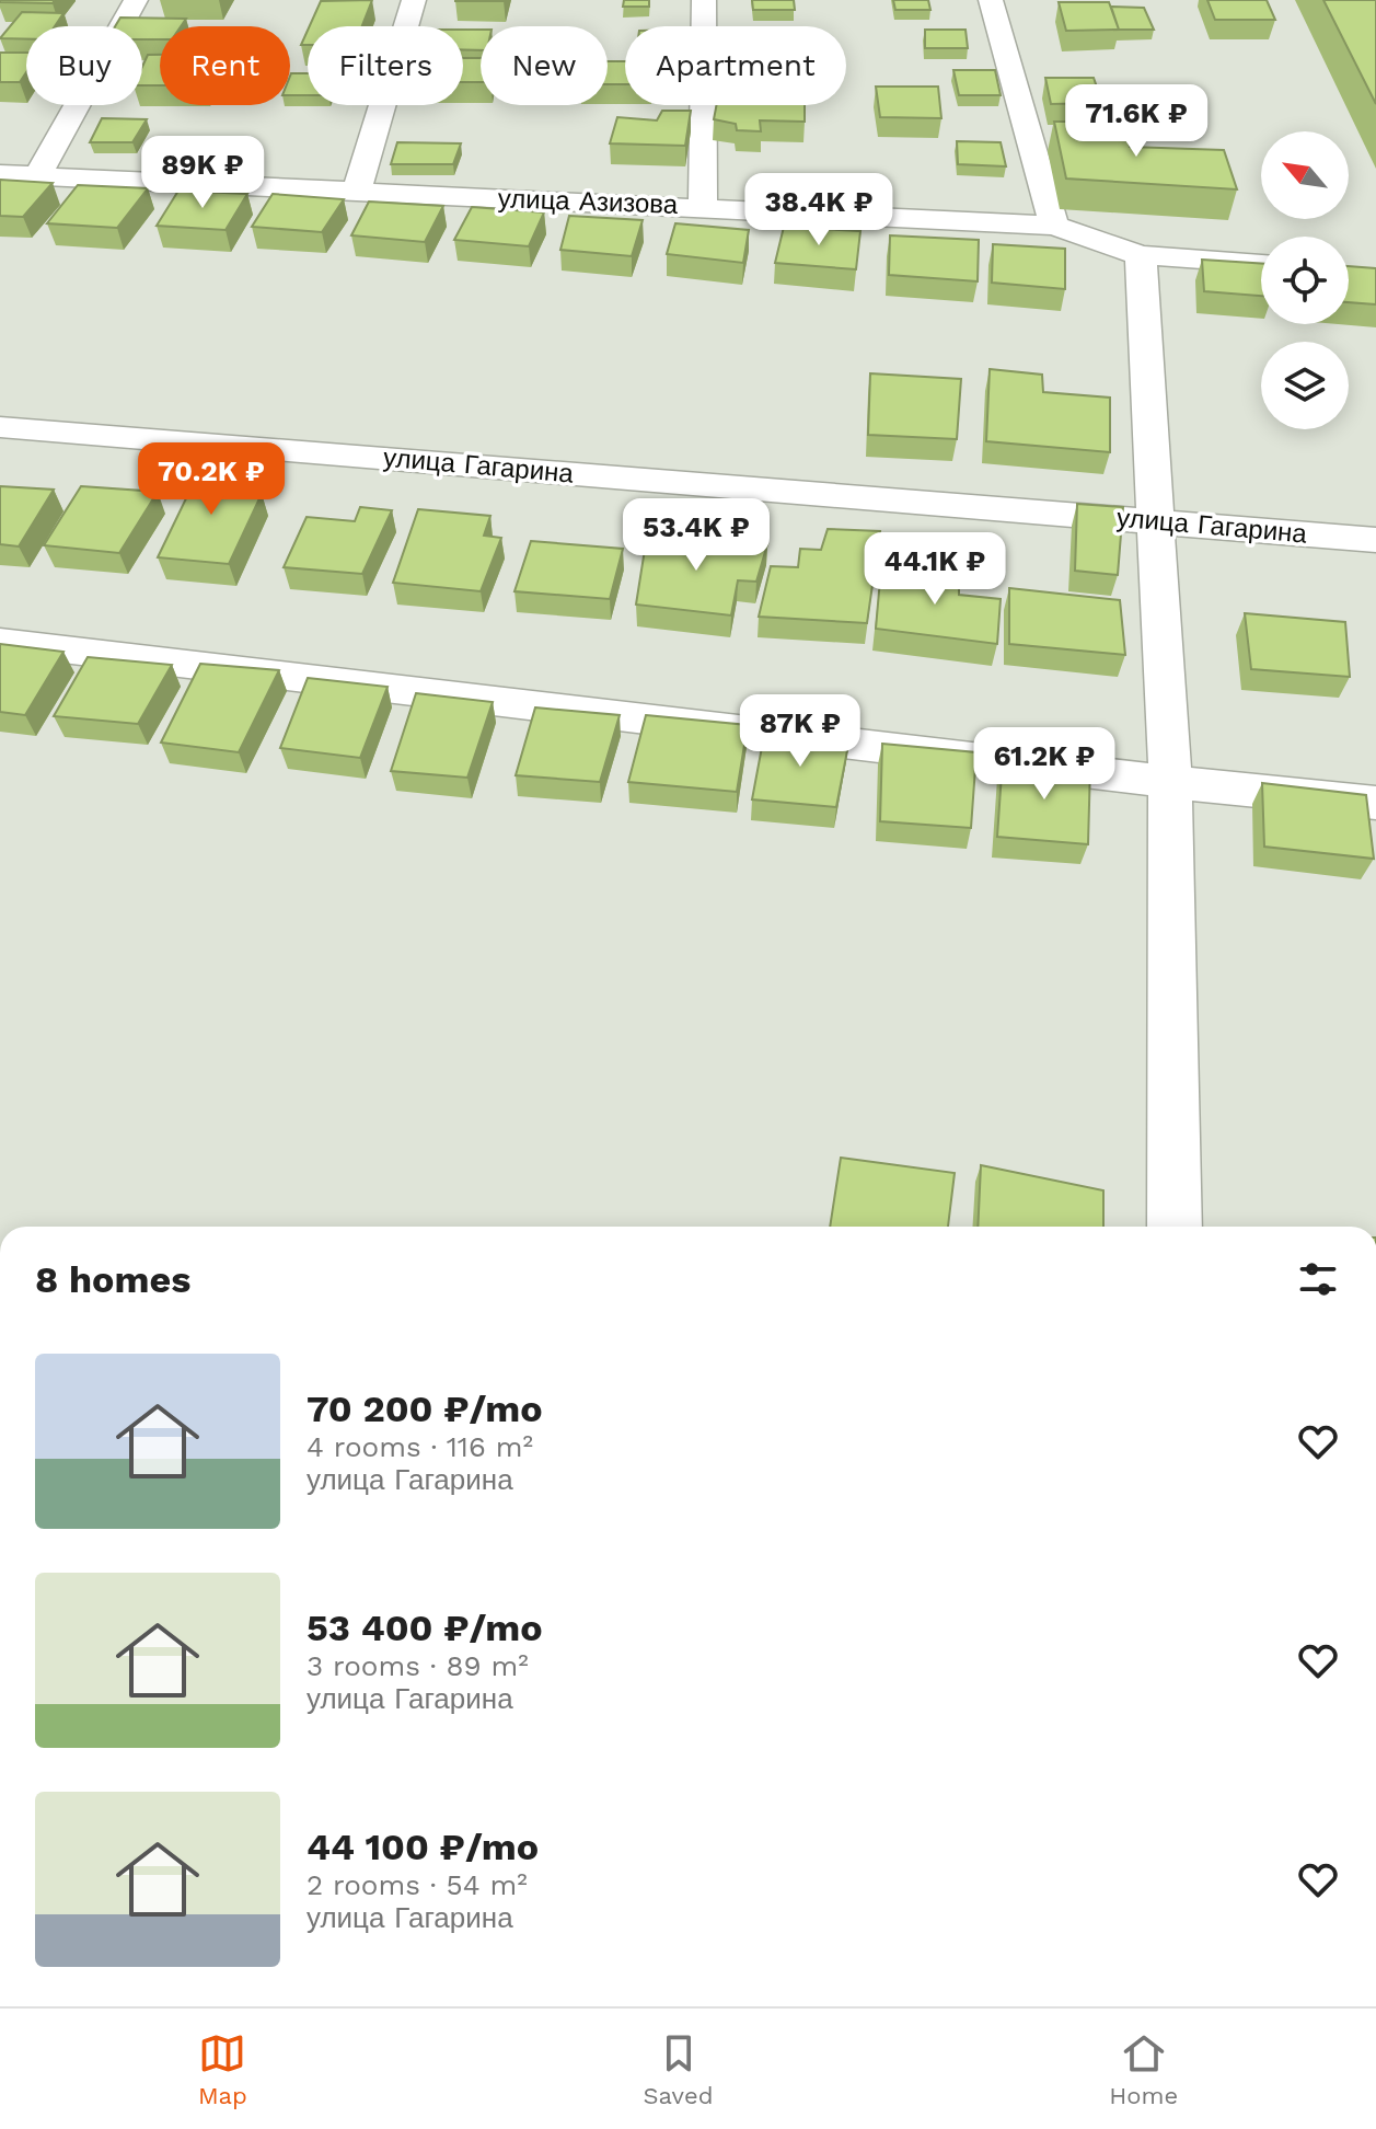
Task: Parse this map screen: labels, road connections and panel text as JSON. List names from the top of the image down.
{
  "streets": {
    "street": ["улица Азизова", "улица Гагарина"]
  },
  "north": "top left",
  "page": {
    "chip": [
      "Buy",
      "Rent",
      "Filters",
      "New",
      "Apartment"
    ],
    "price": [
      "71.6K ₽",
      "89K ₽",
      "38.4K ₽",
      "70.2K ₽",
      "53.4K ₽",
      "44.1K ₽",
      "87K ₽",
      "61.2K ₽"
    ],
    "heading": "8 homes",
    "list": [
      {
        "name": "70 200 ₽/mo",
        "note": "4 rooms · 116 m² · улица Гагарина"
      },
      {
        "name": "53 400 ₽/mo",
        "note": "3 rooms · 89 m² · улица Гагарина"
      },
      {
        "name": "44 100 ₽/mo",
        "note": "2 rooms · 54 m² · улица Гагарина"
      }
    ],
    "tabs": ["Map", "Saved", "Home"]
  }
}
